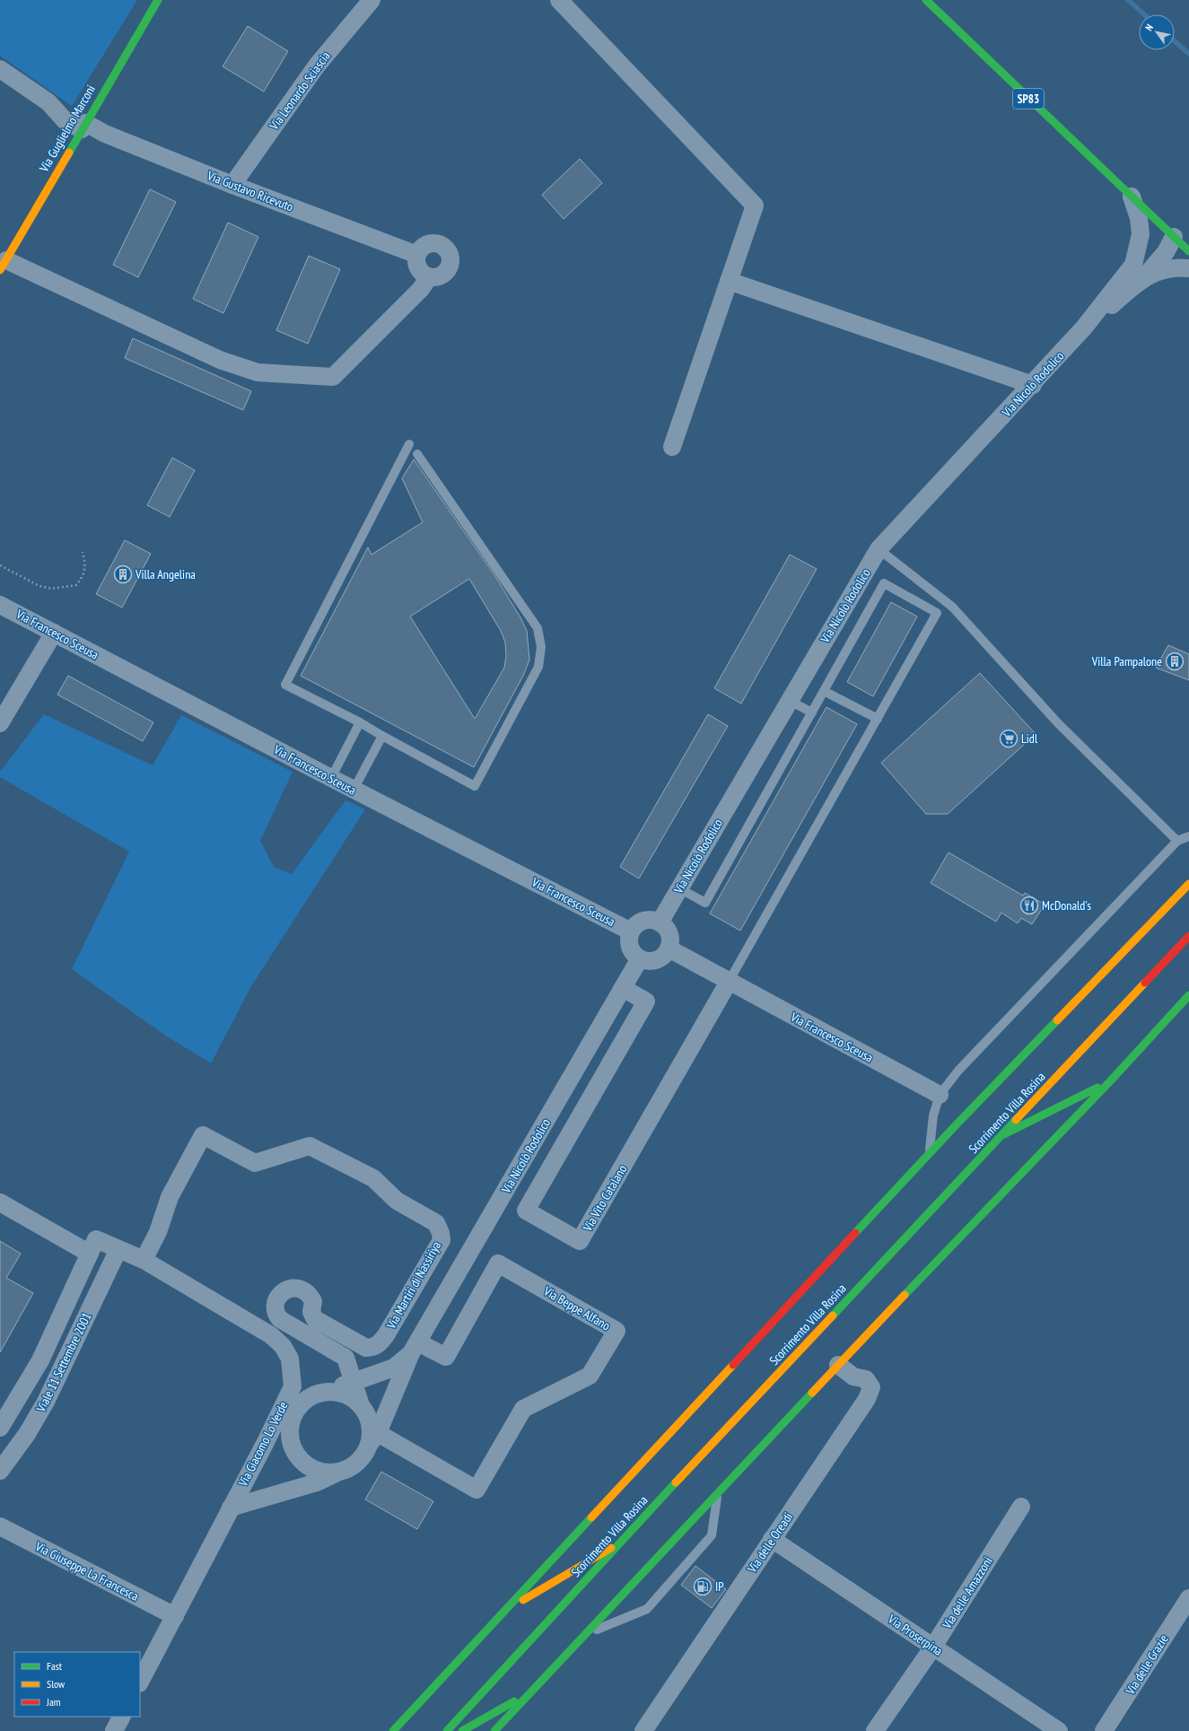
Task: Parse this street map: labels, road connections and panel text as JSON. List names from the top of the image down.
{
  "streets": {
    "street": [
      "Via Leonardo Sciascia",
      "SP83",
      "Via Guglielmo Marconi",
      "Via Gustavo Ricevuto",
      "Via Nicolò Rodolico",
      "Via Francesco Sceusa",
      "Scorrimento Villa Rosina",
      "Via Vito Catalano",
      "Via Martiri di Nassiriya",
      "Via Beppe Alfano",
      "Viale 11 Settembre 2001",
      "Via Giacomo Lo Verde",
      "Via delle Oreadi",
      "Via Giuseppe La Francesca",
      "Via delle Amazzoni",
      "Via Proserpina",
      "Via delle Grazie"
    ]
  },
  "crossings": [
    ["Via Leonardo Sciascia", "Via Gustavo Ricevuto"],
    ["SP83", "Via Nicolò Rodolico"],
    ["Via Guglielmo Marconi", "Via Gustavo Ricevuto"],
    ["Via Nicolò Rodolico", "Via Francesco Sceusa"],
    ["Via Nicolò Rodolico", "Via Vito Catalano"],
    ["Via Nicolò Rodolico", "Via Beppe Alfano"],
    ["Via Francesco Sceusa", "Via Vito Catalano"],
    ["Via Martiri di Nassiriya", "Via Giacomo Lo Verde"],
    ["Via Giacomo Lo Verde", "Via Giuseppe La Francesca"],
    ["Via delle Oreadi", "Via Proserpina"],
    ["Via delle Amazzoni", "Via Proserpina"]
  ],
  "places": {
    "building": ["Villa Angelina", "Villa Pampalone"],
    "supermarket": ["Lidl"],
    "restaurant": ["McDonald's"],
    "fuel station": ["IP"]
  },
  "legend": ["Fast", "Slow", "Jam"],
  "north": "top left"
}
